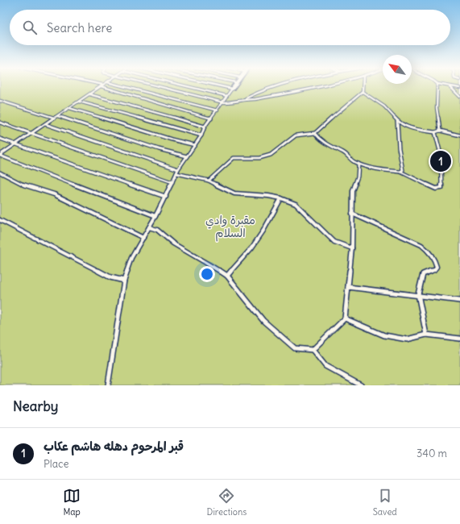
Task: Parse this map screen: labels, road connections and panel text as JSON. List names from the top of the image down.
{
  "parks": ["مقبرة وادي السلام"],
  "north": "top left",
  "page": {
    "search": "Search here",
    "pins": "1",
    "heading": "Nearby",
    "list": [
      {
        "mark": "1",
        "name": "قبر المرحوم دهله هاشم عكاب",
        "note": "Place",
        "value": "340 m"
      }
    ],
    "nav": ["Map", "Directions", "Saved"]
  }
}
